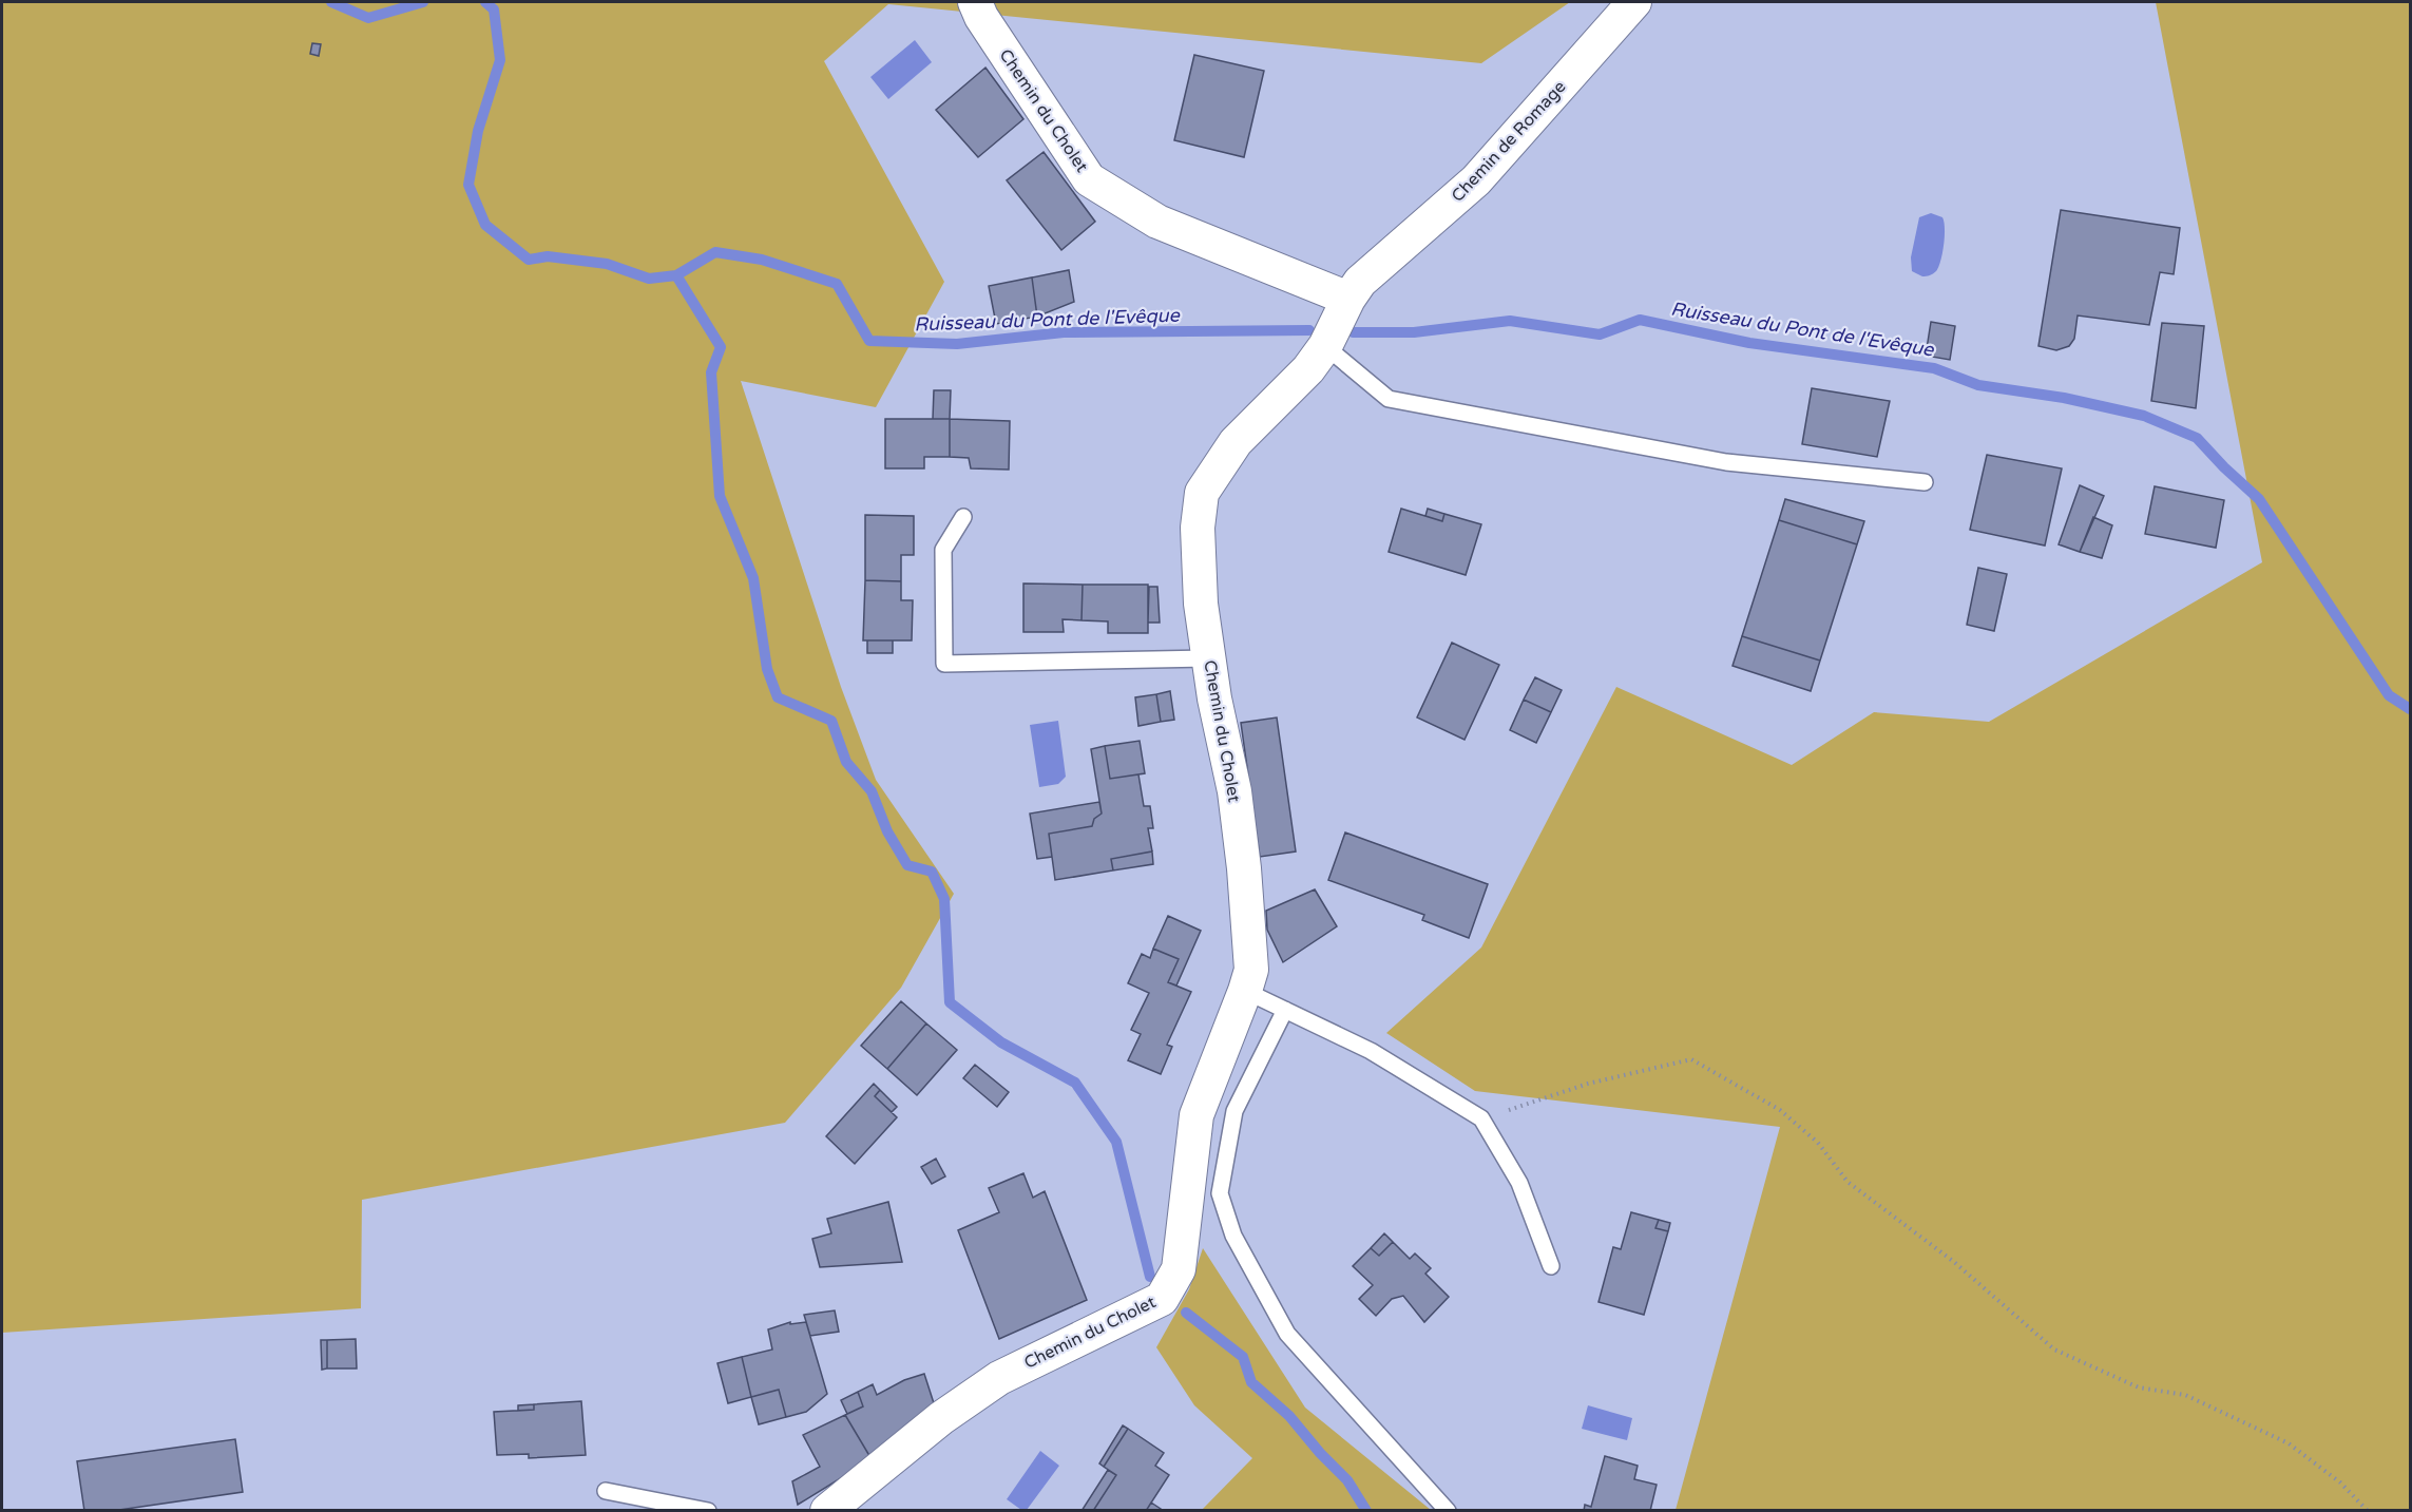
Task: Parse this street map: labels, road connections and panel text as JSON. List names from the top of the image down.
{
  "streets": {
    "street": ["Chemin du Cholet", "Chemin de Romage"]
  },
  "crossings": [
    ["Chemin du Cholet", "Chemin de Romage"]
  ],
  "water": ["Ruisseau du Pont de l'Evêque"]
}
